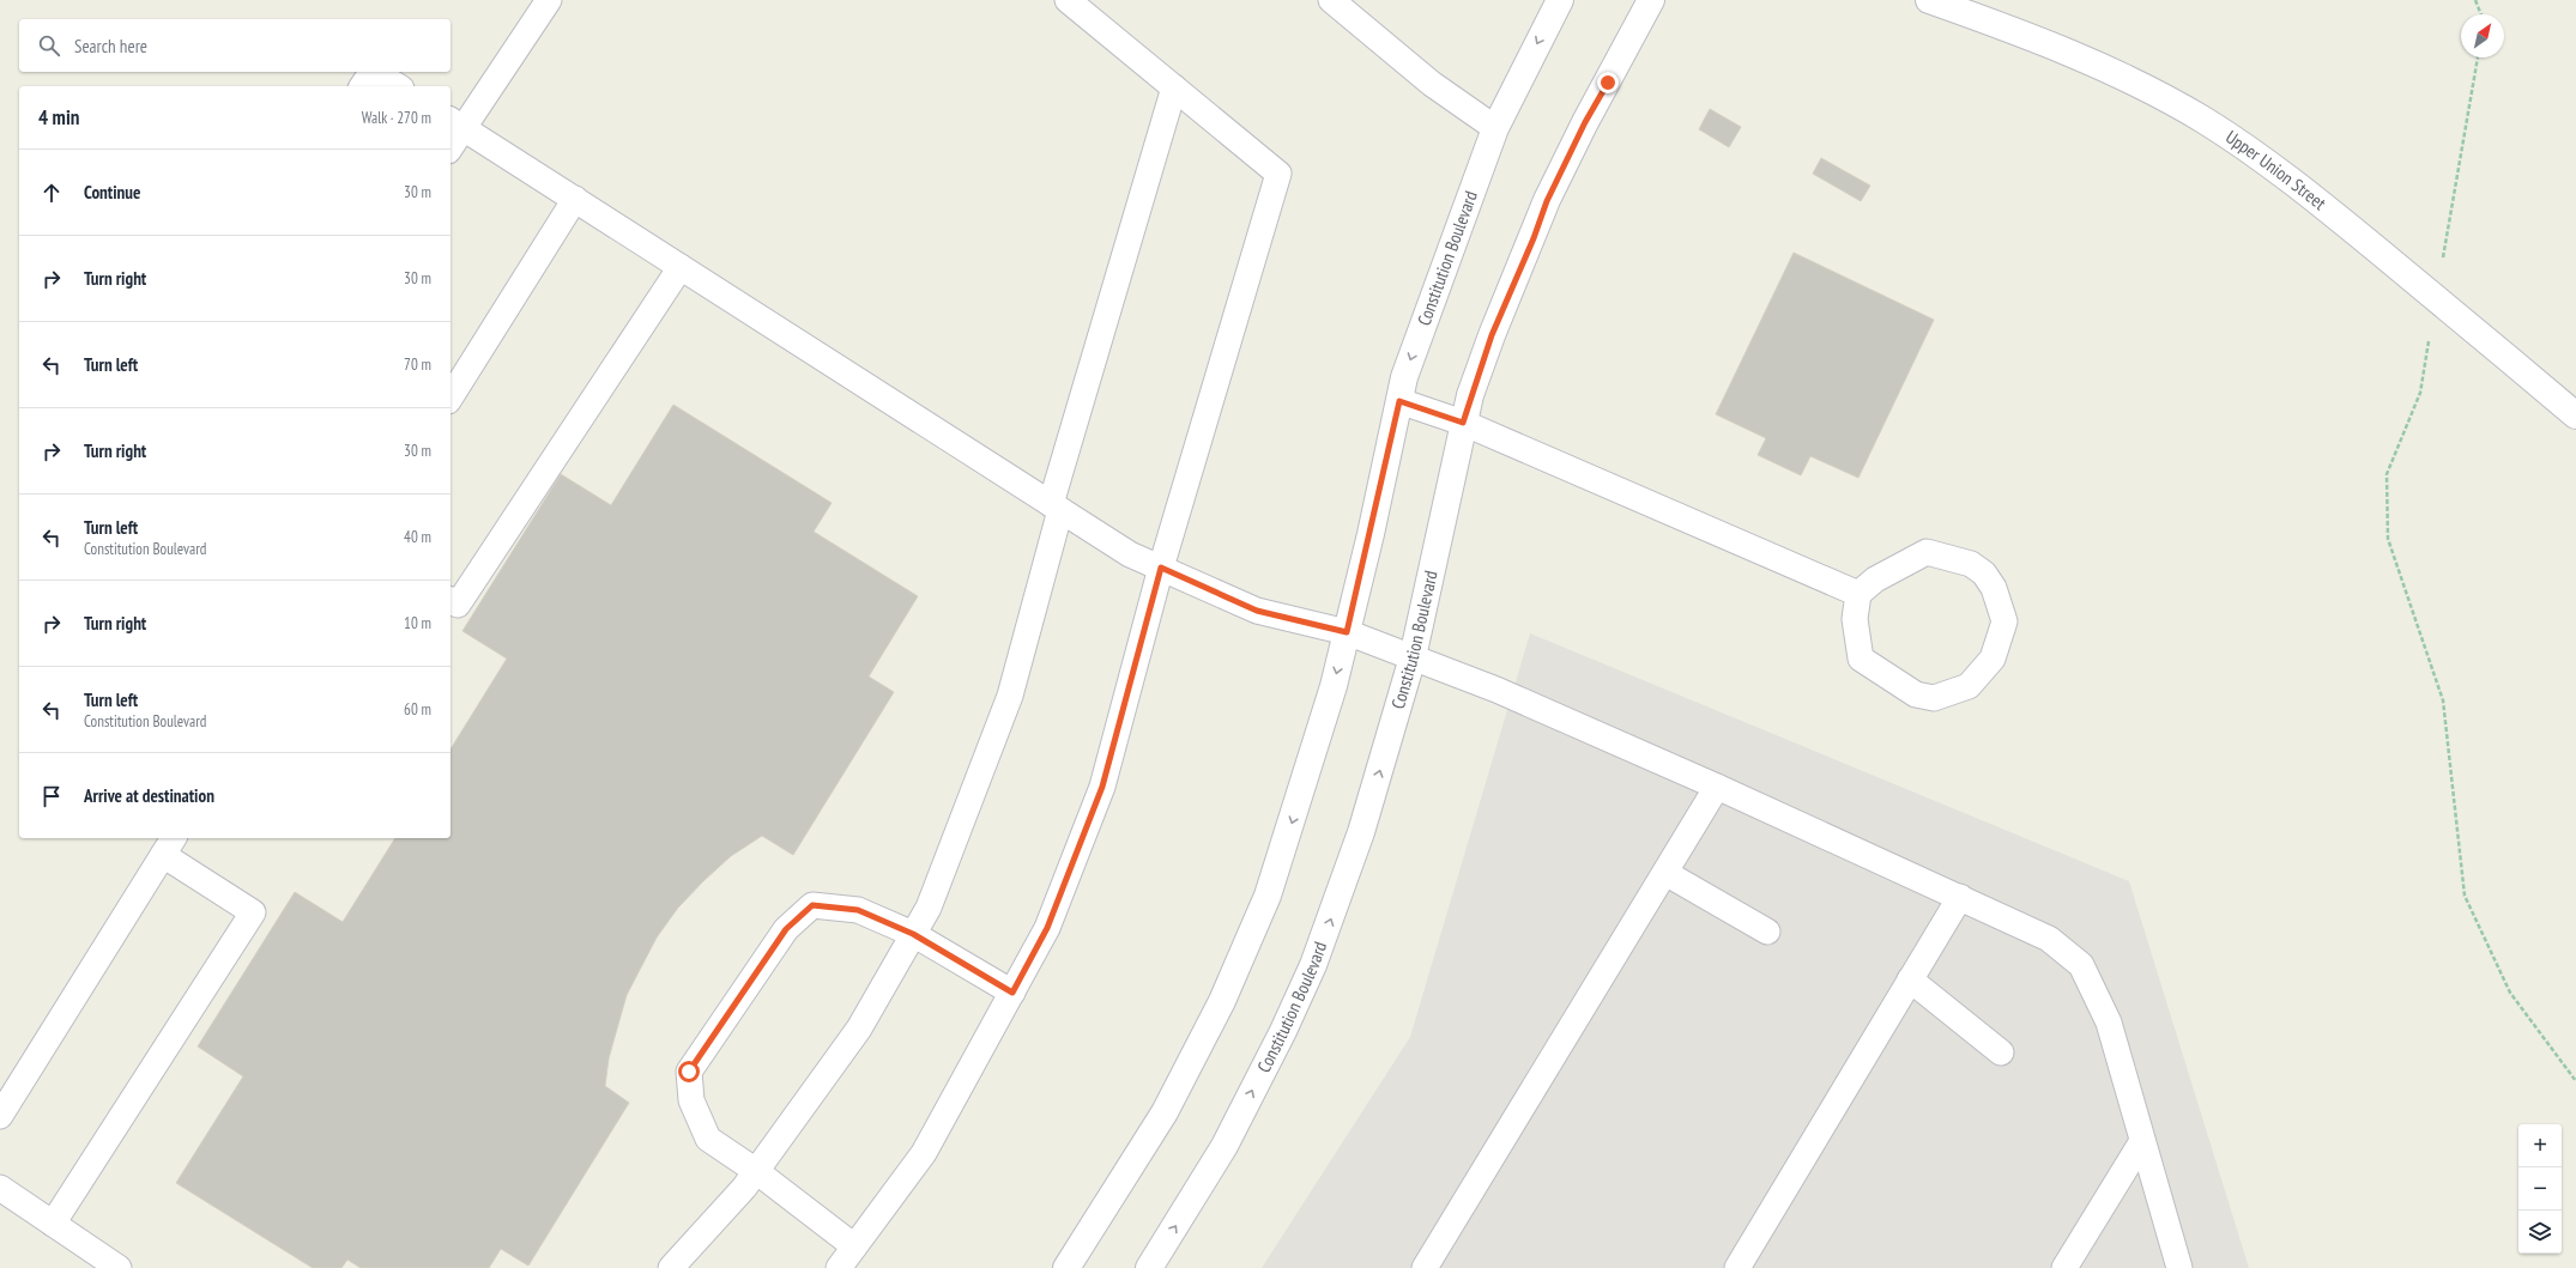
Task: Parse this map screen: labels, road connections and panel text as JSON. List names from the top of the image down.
{
  "streets": {
    "street": ["Upper Union Street", "Constitution Boulevard"]
  },
  "north": "top right",
  "page": {
    "search": "Search here",
    "heading": ["4 min", "Walk · 270 m"],
    "list": [
      ["Continue", "30 m"],
      ["Turn right", "30 m"],
      ["Turn left", "70 m"],
      ["Turn right", "30 m"],
      ["Turn left", "Constitution Boulevard", "40 m"],
      ["Turn right", "10 m"],
      ["Turn left", "Constitution Boulevard", "60 m"],
      "Arrive at destination"
    ],
    "map_buttons": ["+", "−"]
  }
}
